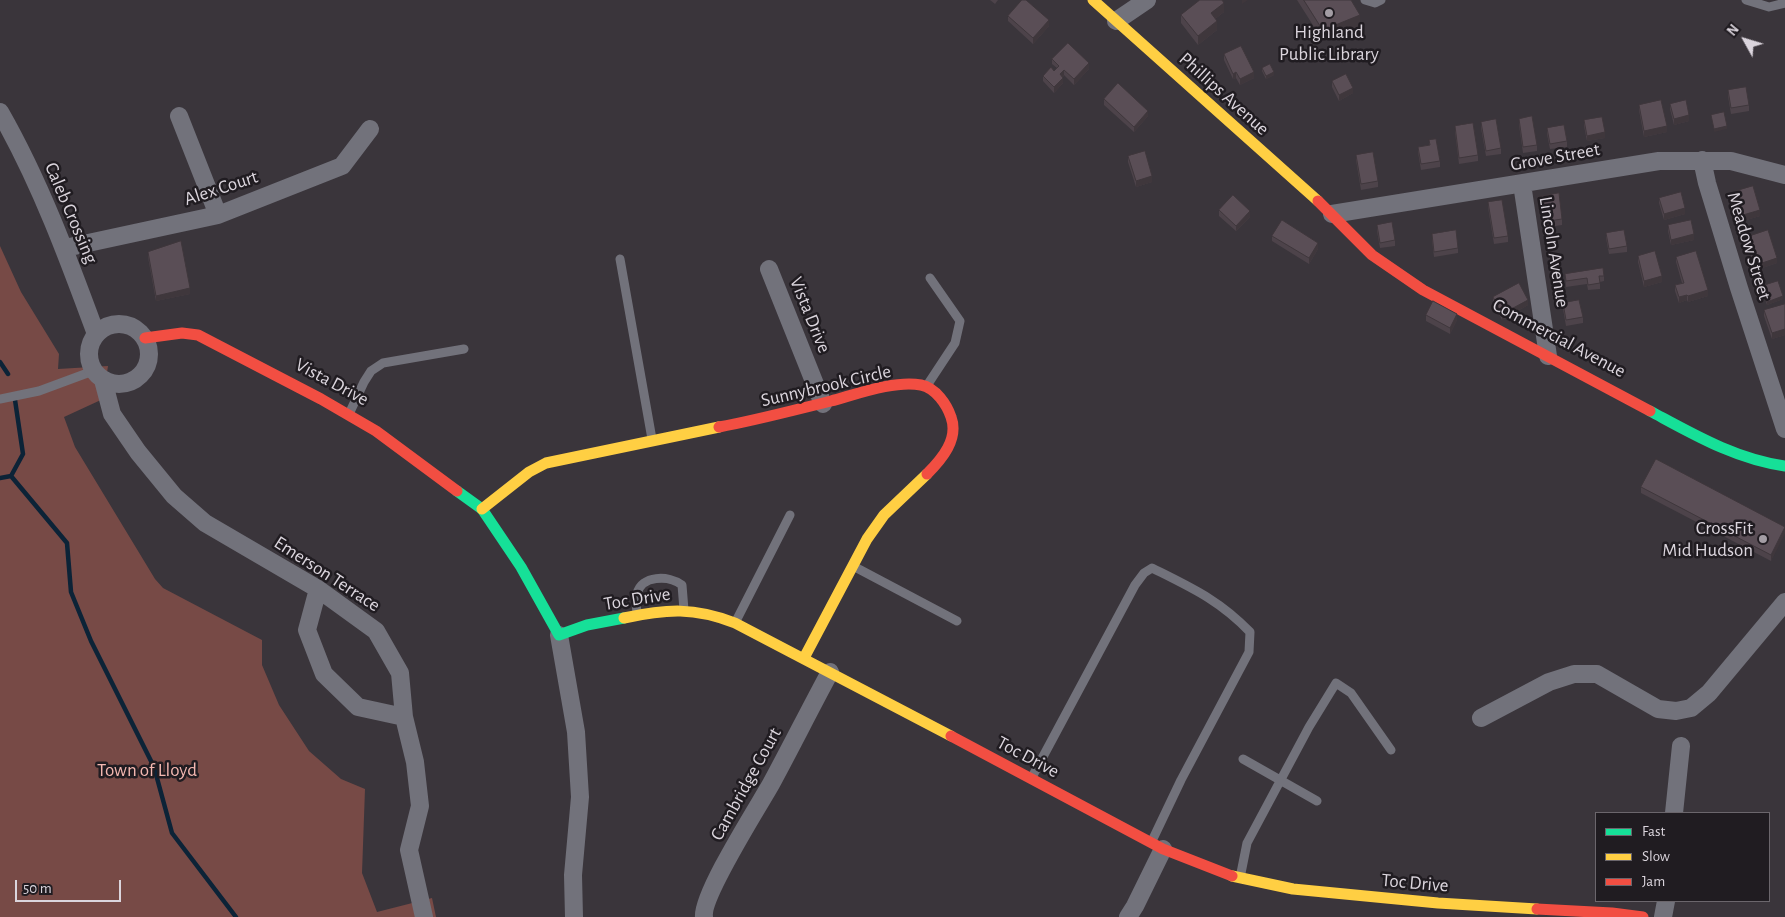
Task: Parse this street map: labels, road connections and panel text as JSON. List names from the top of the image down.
{
  "streets": {
    "street": [
      "Phillips Avenue",
      "Grove Street",
      "Alex Court",
      "Caleb Crossing",
      "Meadow Street",
      "Lincoln Avenue",
      "Vista Drive",
      "Commercial Avenue",
      "Sunnybrook Circle",
      "Emerson Terrace",
      "Toc Drive",
      "Cambridge Court"
    ]
  },
  "crossings": [
    ["Phillips Avenue", "Grove Street"],
    ["Phillips Avenue", "Commercial Avenue"],
    ["Grove Street", "Meadow Street"],
    ["Grove Street", "Lincoln Avenue"],
    ["Grove Street", "Commercial Avenue"],
    ["Alex Court", "Caleb Crossing"],
    ["Caleb Crossing", "Vista Drive"],
    ["Caleb Crossing", "Emerson Terrace"],
    ["Lincoln Avenue", "Commercial Avenue"],
    ["Vista Drive", "Sunnybrook Circle"],
    ["Vista Drive", "Emerson Terrace"],
    ["Toc Drive", "Cambridge Court"]
  ],
  "parks": ["Town of Lloyd"],
  "places": ["Highland Public Library", "CrossFit Mid Hudson"],
  "legend": ["Fast", "Slow", "Jam"],
  "scale_bar": "50 m",
  "north": "top left"
}
